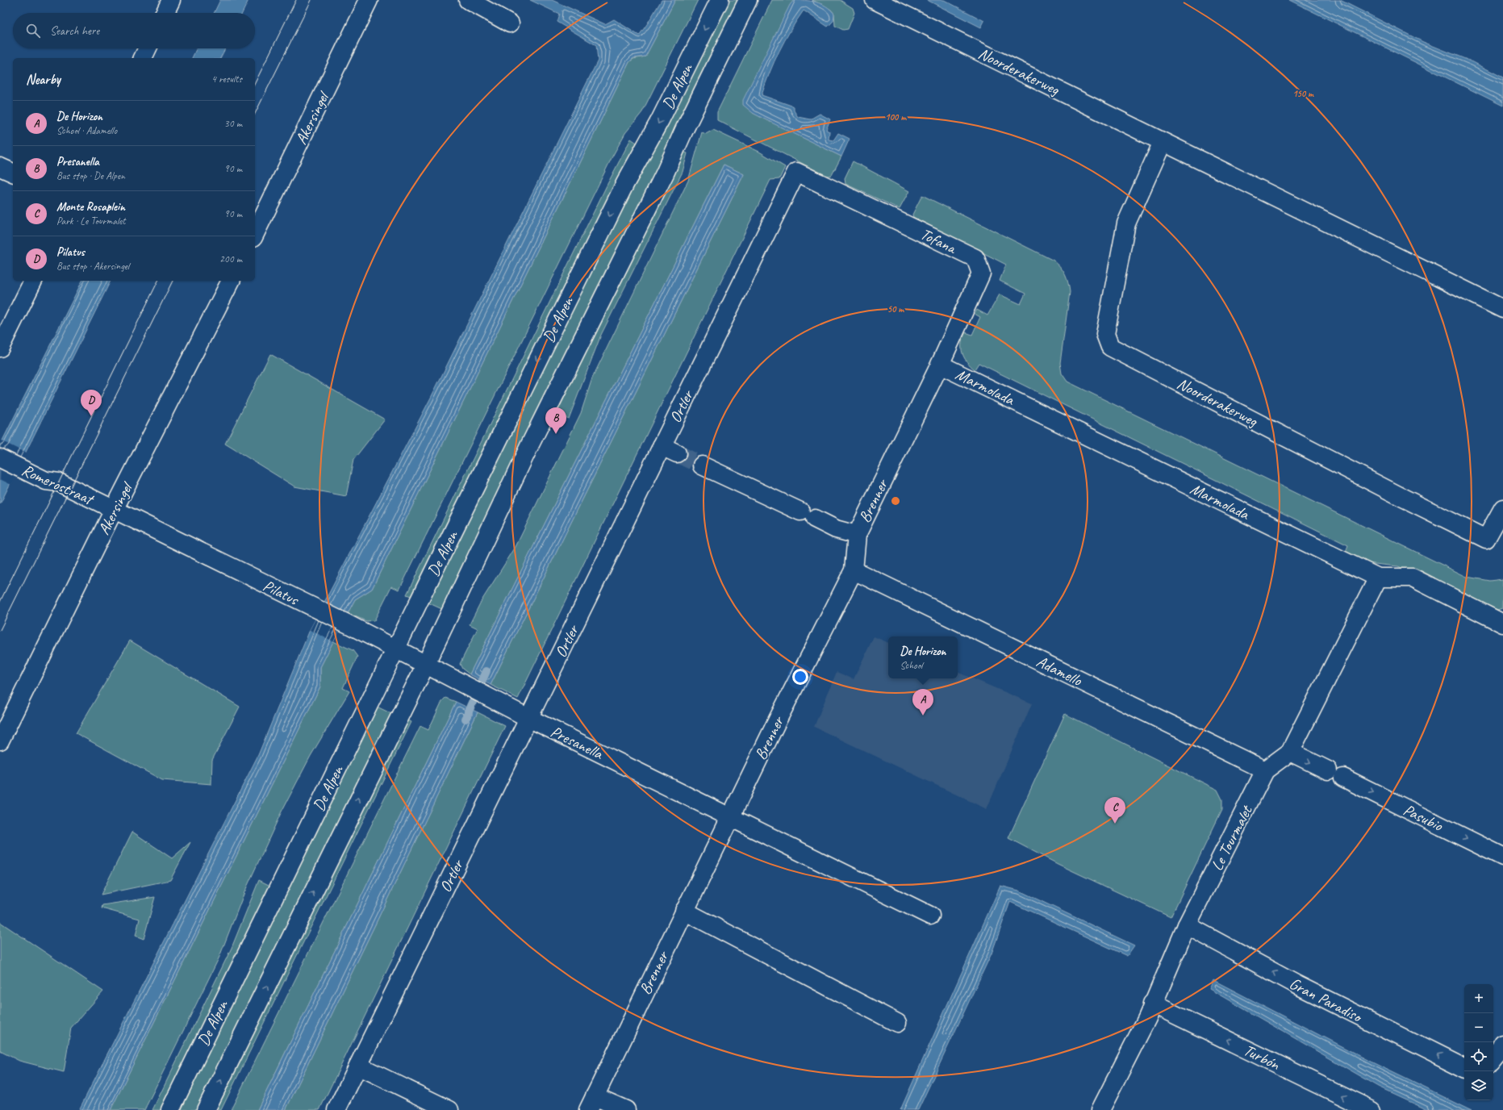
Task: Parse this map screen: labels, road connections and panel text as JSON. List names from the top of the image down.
{
  "streets": {
    "street": [
      "Noorderakerweg",
      "De Alpen",
      "Akersingel",
      "Tofana",
      "Marmolada",
      "Ortler",
      "Romerostraat",
      "Brenner",
      "Pilatus",
      "Adamello",
      "Presanella",
      "Pasubio",
      "Le Tourmalet",
      "Gran Paradiso",
      "Turbón"
    ]
  },
  "crossings": [
    ["De Alpen", "Pilatus"],
    ["De Alpen", "Presanella"],
    ["Akersingel", "Romerostraat"],
    ["Akersingel", "Pilatus"],
    ["Tofana", "Marmolada"],
    ["Tofana", "Ortler"],
    ["Tofana", "Brenner"],
    ["Marmolada", "Brenner"],
    ["Marmolada", "Le Tourmalet"],
    ["Ortler", "Presanella"],
    ["Romerostraat", "Pilatus"],
    ["Brenner", "Adamello"],
    ["Brenner", "Presanella"],
    ["Pilatus", "Presanella"],
    ["Adamello", "Le Tourmalet"],
    ["Pasubio", "Le Tourmalet"],
    ["Le Tourmalet", "Gran Paradiso"],
    ["Le Tourmalet", "Turbón"]
  ],
  "one_way": ["Pasubio", "Gran Paradiso", "Turbón"],
  "page": {
    "search": "Search here",
    "heading": ["Nearby", "4 results"],
    "list": [
      {
        "mark": "A",
        "name": "De Horizon",
        "note": "School · Adamello",
        "value": "30 m"
      },
      {
        "mark": "B",
        "name": "Presanella",
        "note": "Bus stop · De Alpen",
        "value": "90 m"
      },
      {
        "mark": "C",
        "name": "Monte Rosaplein",
        "note": "Park · Le Tourmalet",
        "value": "90 m"
      },
      {
        "mark": "D",
        "name": "Pilatus",
        "note": "Bus stop · Akersingel",
        "value": "200 m"
      }
    ],
    "pins": [
      "D",
      "B",
      "A",
      "C"
    ],
    "popup": ["De Horizon", "School"],
    "map_buttons": ["+", "−"]
  },
  "rings": ["150 m", "100 m", "50 m"]
}
